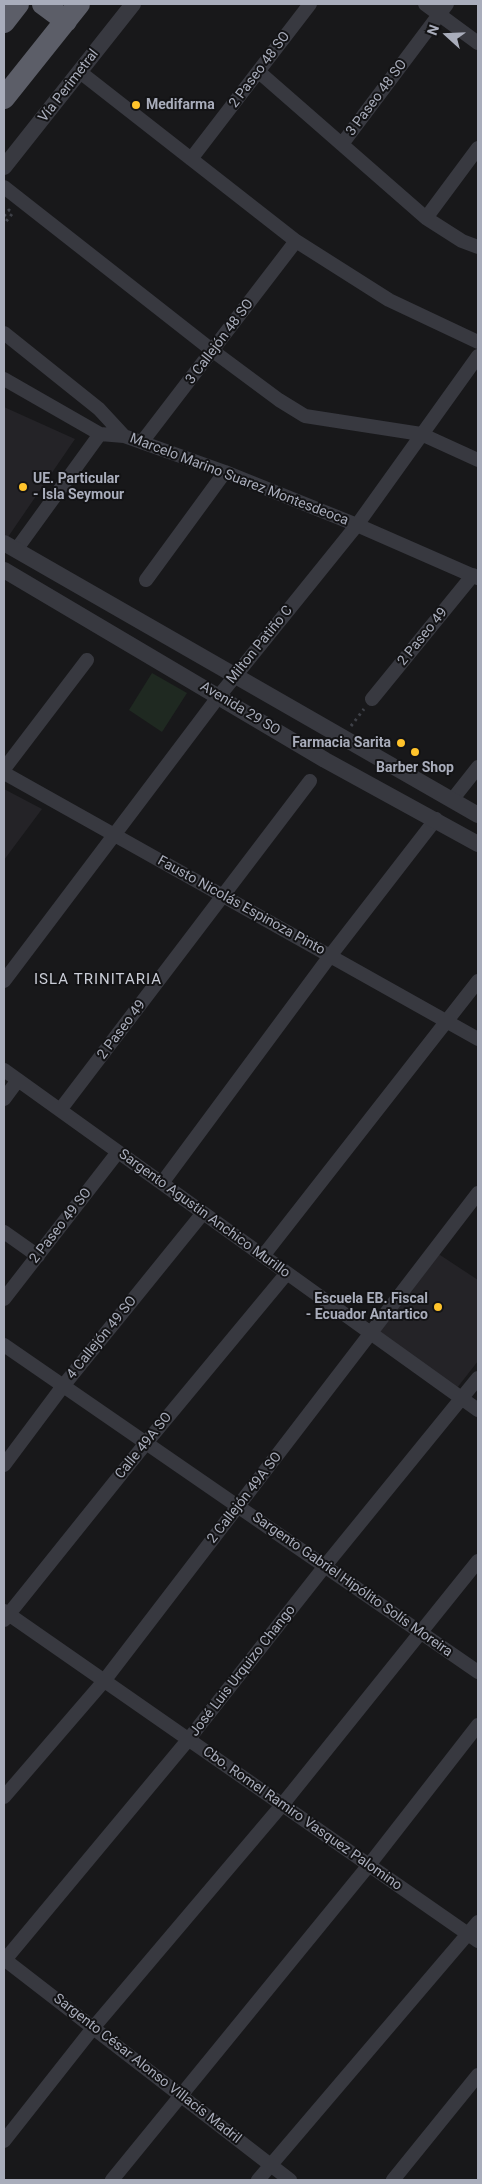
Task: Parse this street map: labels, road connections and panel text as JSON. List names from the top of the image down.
{
  "streets": {
    "street": [
      "2 Paseo 48 SO",
      "Vía Perimetral",
      "3 Paseo 48 SO",
      "3 Callejón 48 SO",
      "Marcelo Marino Suarez Montesdeoca",
      "2 Paseo 49",
      "Milton Patiño C",
      "Avenida 29 SO",
      "Fausto Nicolás Espinoza Pinto",
      "Sargento Agustin Anchico Murillo",
      "2 Paseo 49 SO",
      "4 Callejón 49 SO",
      "Calle 49A SO",
      "2 Callejón 49A SO",
      "Sargento Gabriel Hipólito Solís Moreira",
      "José Luis Urquizo Chango",
      "Cbo. Romel Ramiro Vasquez Palomino",
      "Sargento César Alonso Villacís Madril"
    ]
  },
  "crossings": [
    ["3 Callejón 48 SO", "Marcelo Marino Suarez Montesdeoca"],
    ["Marcelo Marino Suarez Montesdeoca", "2 Paseo 49"],
    ["Marcelo Marino Suarez Montesdeoca", "Milton Patiño C"],
    ["2 Paseo 49", "Fausto Nicolás Espinoza Pinto"],
    ["2 Paseo 49", "Sargento Agustin Anchico Murillo"],
    ["Milton Patiño C", "Avenida 29 SO"],
    ["Milton Patiño C", "Fausto Nicolás Espinoza Pinto"],
    ["Sargento Agustin Anchico Murillo", "2 Paseo 49 SO"],
    ["Sargento Agustin Anchico Murillo", "4 Callejón 49 SO"],
    ["Sargento Agustin Anchico Murillo", "Calle 49A SO"],
    ["Sargento Agustin Anchico Murillo", "2 Callejón 49A SO"],
    ["Sargento Agustin Anchico Murillo", "José Luis Urquizo Chango"],
    ["4 Callejón 49 SO", "Sargento Gabriel Hipólito Solís Moreira"],
    ["Calle 49A SO", "Sargento Gabriel Hipólito Solís Moreira"],
    ["Calle 49A SO", "Cbo. Romel Ramiro Vasquez Palomino"],
    ["2 Callejón 49A SO", "Sargento Gabriel Hipólito Solís Moreira"],
    ["2 Callejón 49A SO", "Cbo. Romel Ramiro Vasquez Palomino"],
    ["Sargento Gabriel Hipólito Solís Moreira", "José Luis Urquizo Chango"],
    ["José Luis Urquizo Chango", "Cbo. Romel Ramiro Vasquez Palomino"],
    ["José Luis Urquizo Chango", "Sargento César Alonso Villacís Madril"]
  ],
  "districts": ["ISLA TRINITARIA"],
  "places": [
    "Medifarma",
    "UE. Particular - Isla Seymour",
    "Farmacia Sarita",
    "Barber Shop",
    "Escuela EB. Fiscal - Ecuador Antartico"
  ],
  "north": "left"
}
